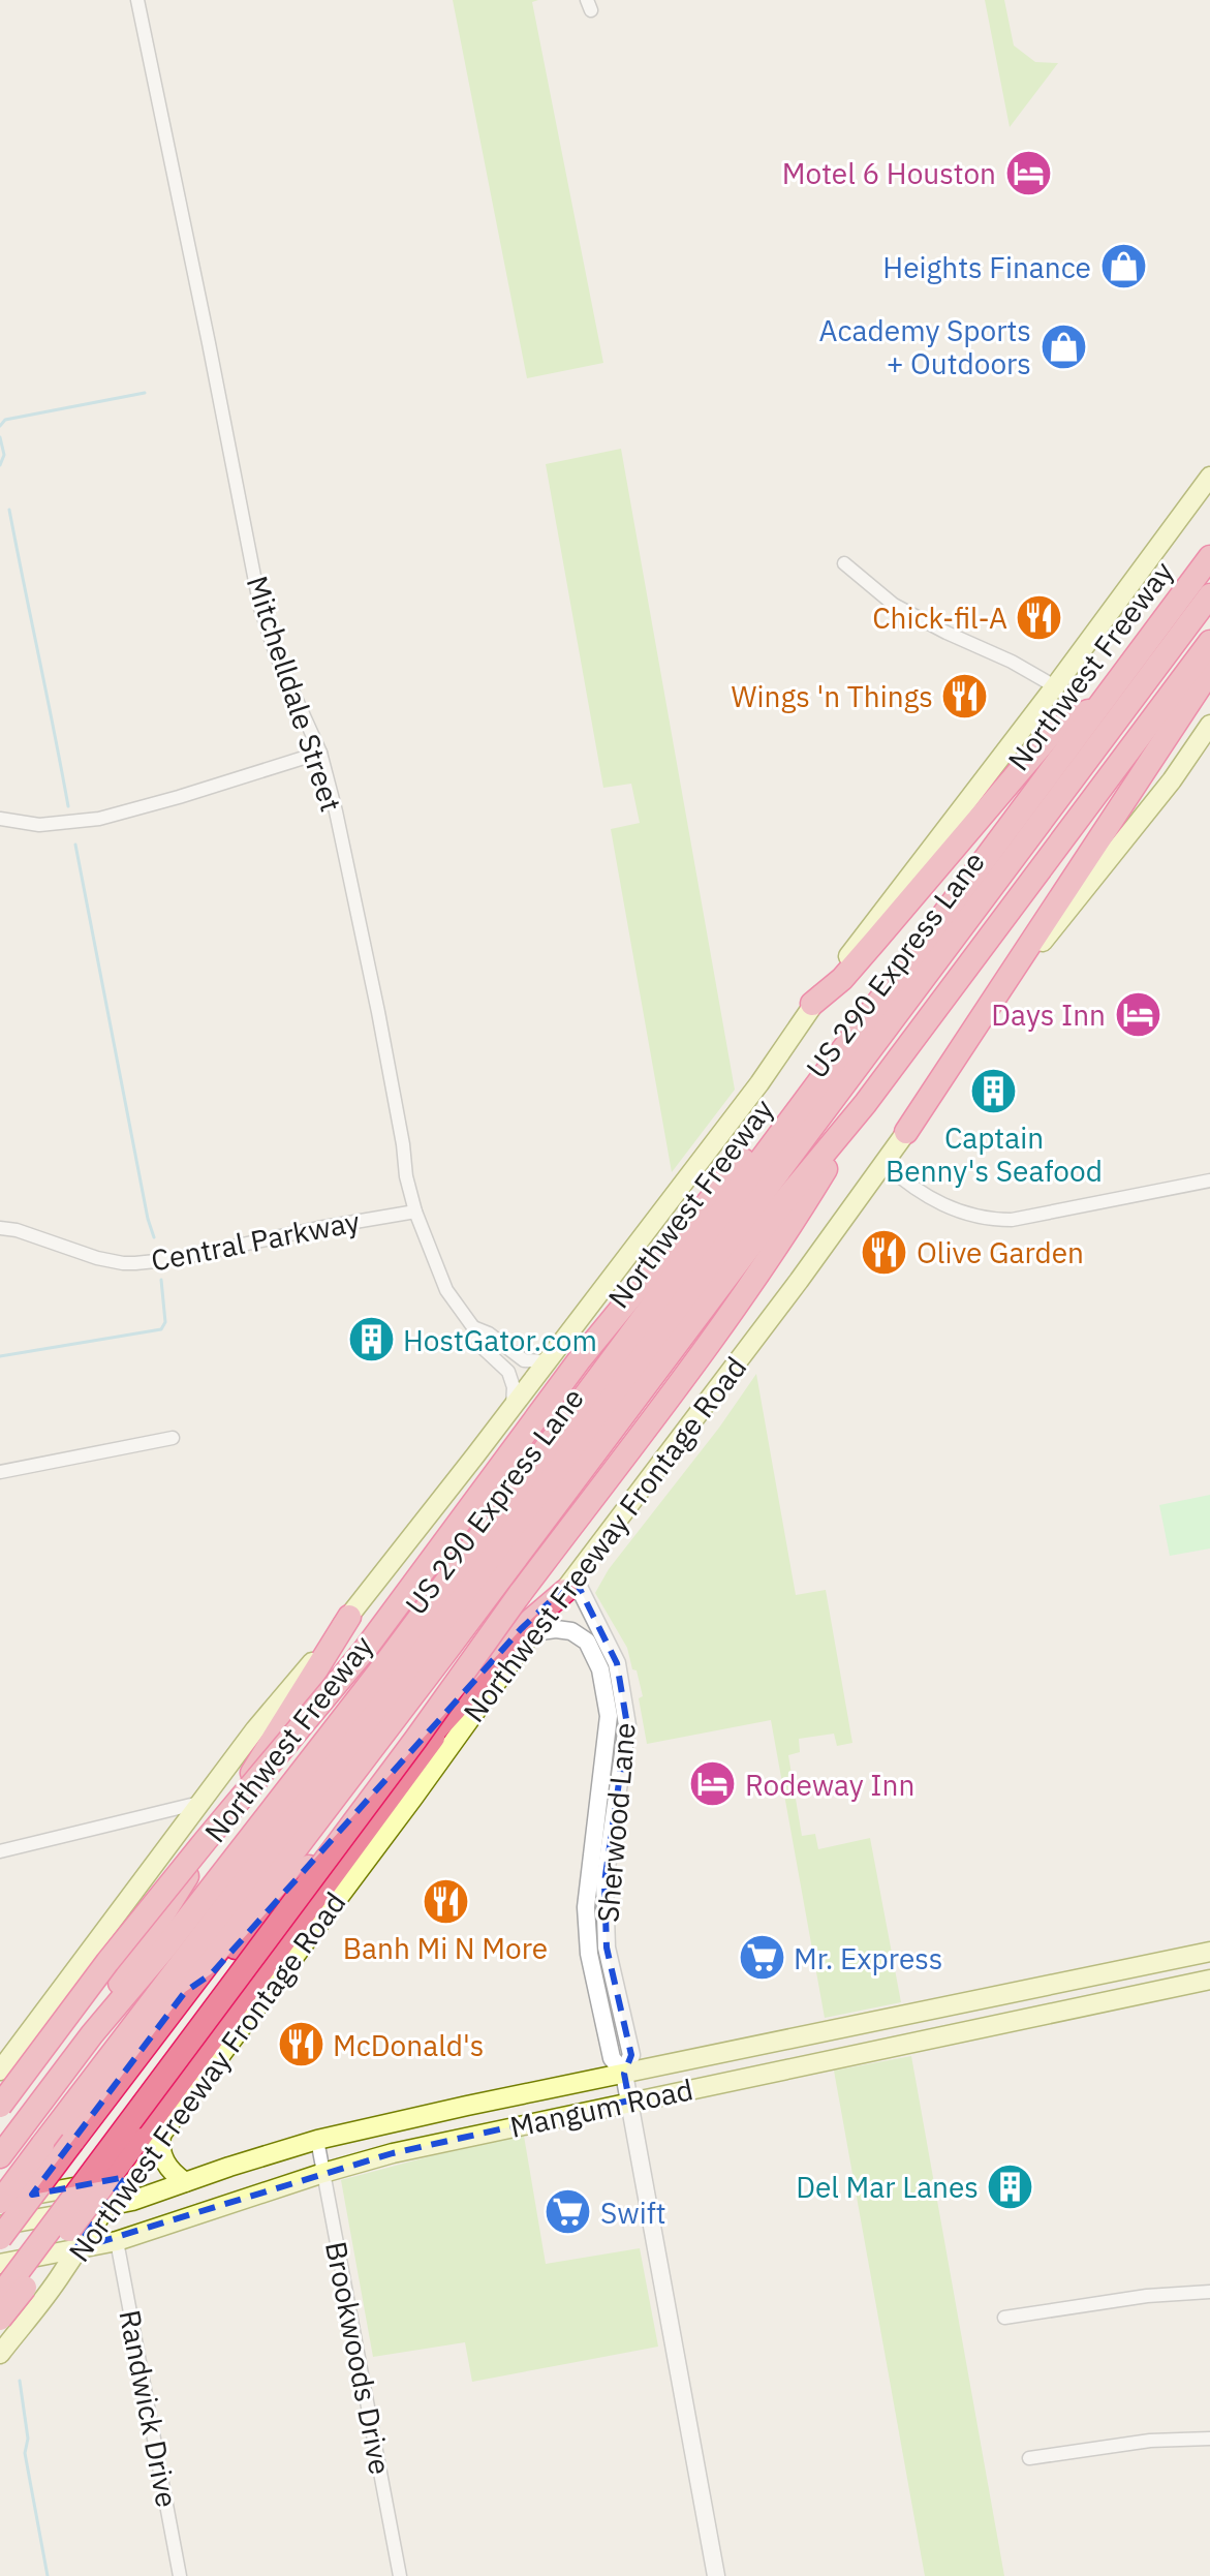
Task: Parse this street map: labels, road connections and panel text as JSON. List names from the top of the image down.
{
  "streets": {
    "highway": ["Northwest Freeway", "US 290 Express Lane"],
    "main road": ["Northwest Freeway Frontage Road", "Mangum Road"],
    "street": [
      "Mitchelldale Street",
      "Central Parkway",
      "Sherwood Lane",
      "Brookwoods Drive",
      "Randwick Drive"
    ]
  },
  "crossings": [
    ["Mitchelldale Street", "Central Parkway"],
    ["Northwest Freeway Frontage Road", "Sherwood Lane"],
    ["Northwest Freeway Frontage Road", "Mangum Road"],
    ["Sherwood Lane", "Mangum Road"],
    ["Mangum Road", "Brookwoods Drive"],
    ["Mangum Road", "Randwick Drive"]
  ],
  "places": {
    "hotel": ["Motel 6 Houston", "Days Inn", "Rodeway Inn"],
    "shop": ["Heights Finance", "Academy Sports + Outdoors"],
    "restaurant": [
      "Chick-fil-A",
      "Wings 'n Things",
      "Olive Garden",
      "Banh Mi N More",
      "McDonald's"
    ],
    "building": ["Captain Benny's Seafood", "HostGator.com", "Del Mar Lanes"],
    "supermarket": ["Mr. Express", "Swift"]
  }
}
